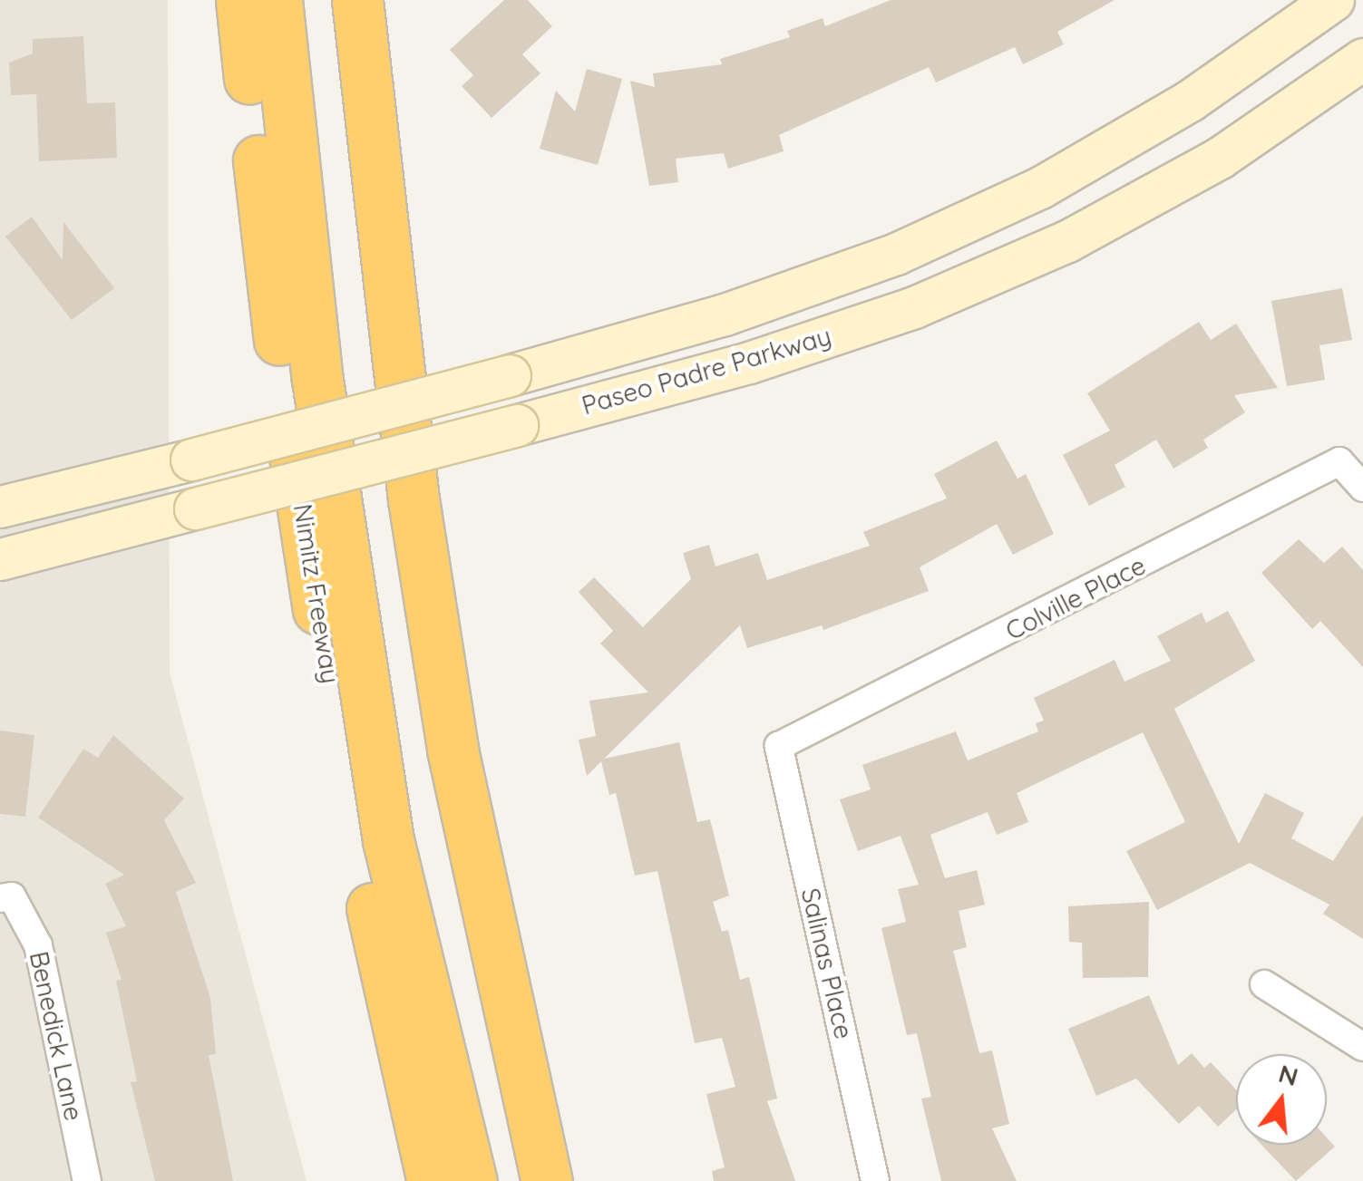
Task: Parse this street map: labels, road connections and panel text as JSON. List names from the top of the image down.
{
  "streets": {
    "highway": ["Nimitz Freeway"],
    "main road": ["Paseo Padre Parkway"],
    "street": ["Colville Place", "Salinas Place", "Benedick Lane"]
  },
  "crossings": [
    ["Colville Place", "Salinas Place"]
  ],
  "north": "top"
}
